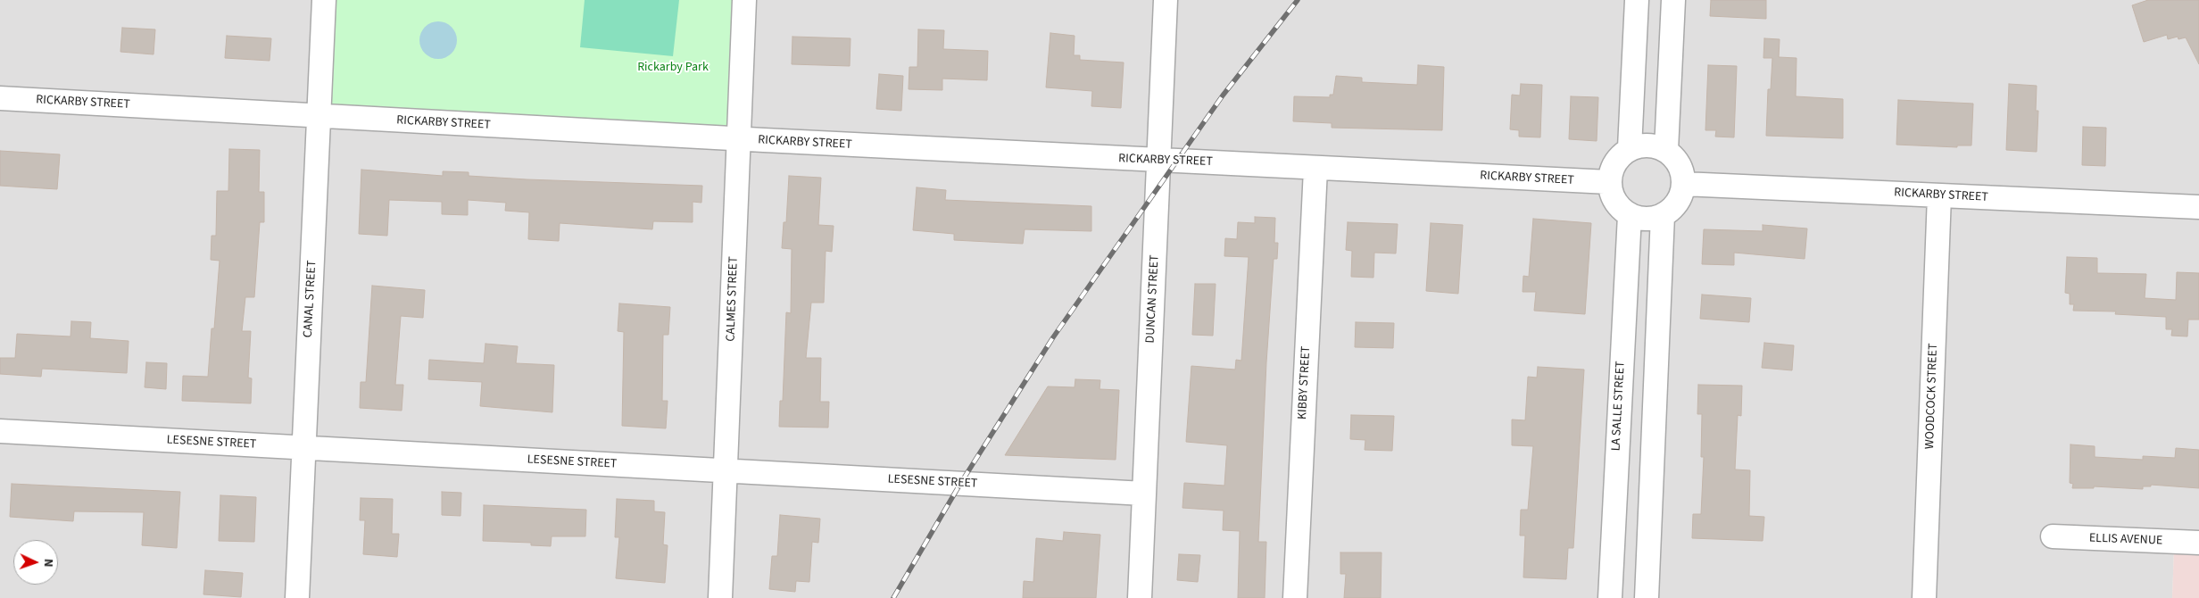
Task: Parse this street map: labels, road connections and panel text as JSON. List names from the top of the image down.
{
  "streets": {
    "street": [
      "RICKARBY STREET",
      "CANAL STREET",
      "CALMES STREET",
      "DUNCAN STREET",
      "KIBBY STREET",
      "WOODCOCK STREET",
      "LA SALLE STREET",
      "LESESNE STREET",
      "ELLIS AVENUE"
    ]
  },
  "crossings": [
    ["RICKARBY STREET", "CANAL STREET"],
    ["RICKARBY STREET", "CALMES STREET"],
    ["RICKARBY STREET", "DUNCAN STREET"],
    ["RICKARBY STREET", "KIBBY STREET"],
    ["RICKARBY STREET", "WOODCOCK STREET"],
    ["RICKARBY STREET", "LA SALLE STREET"],
    ["CANAL STREET", "LESESNE STREET"],
    ["CALMES STREET", "LESESNE STREET"],
    ["DUNCAN STREET", "LESESNE STREET"]
  ],
  "parks": ["Rickarby Park"],
  "north": "right"
}
